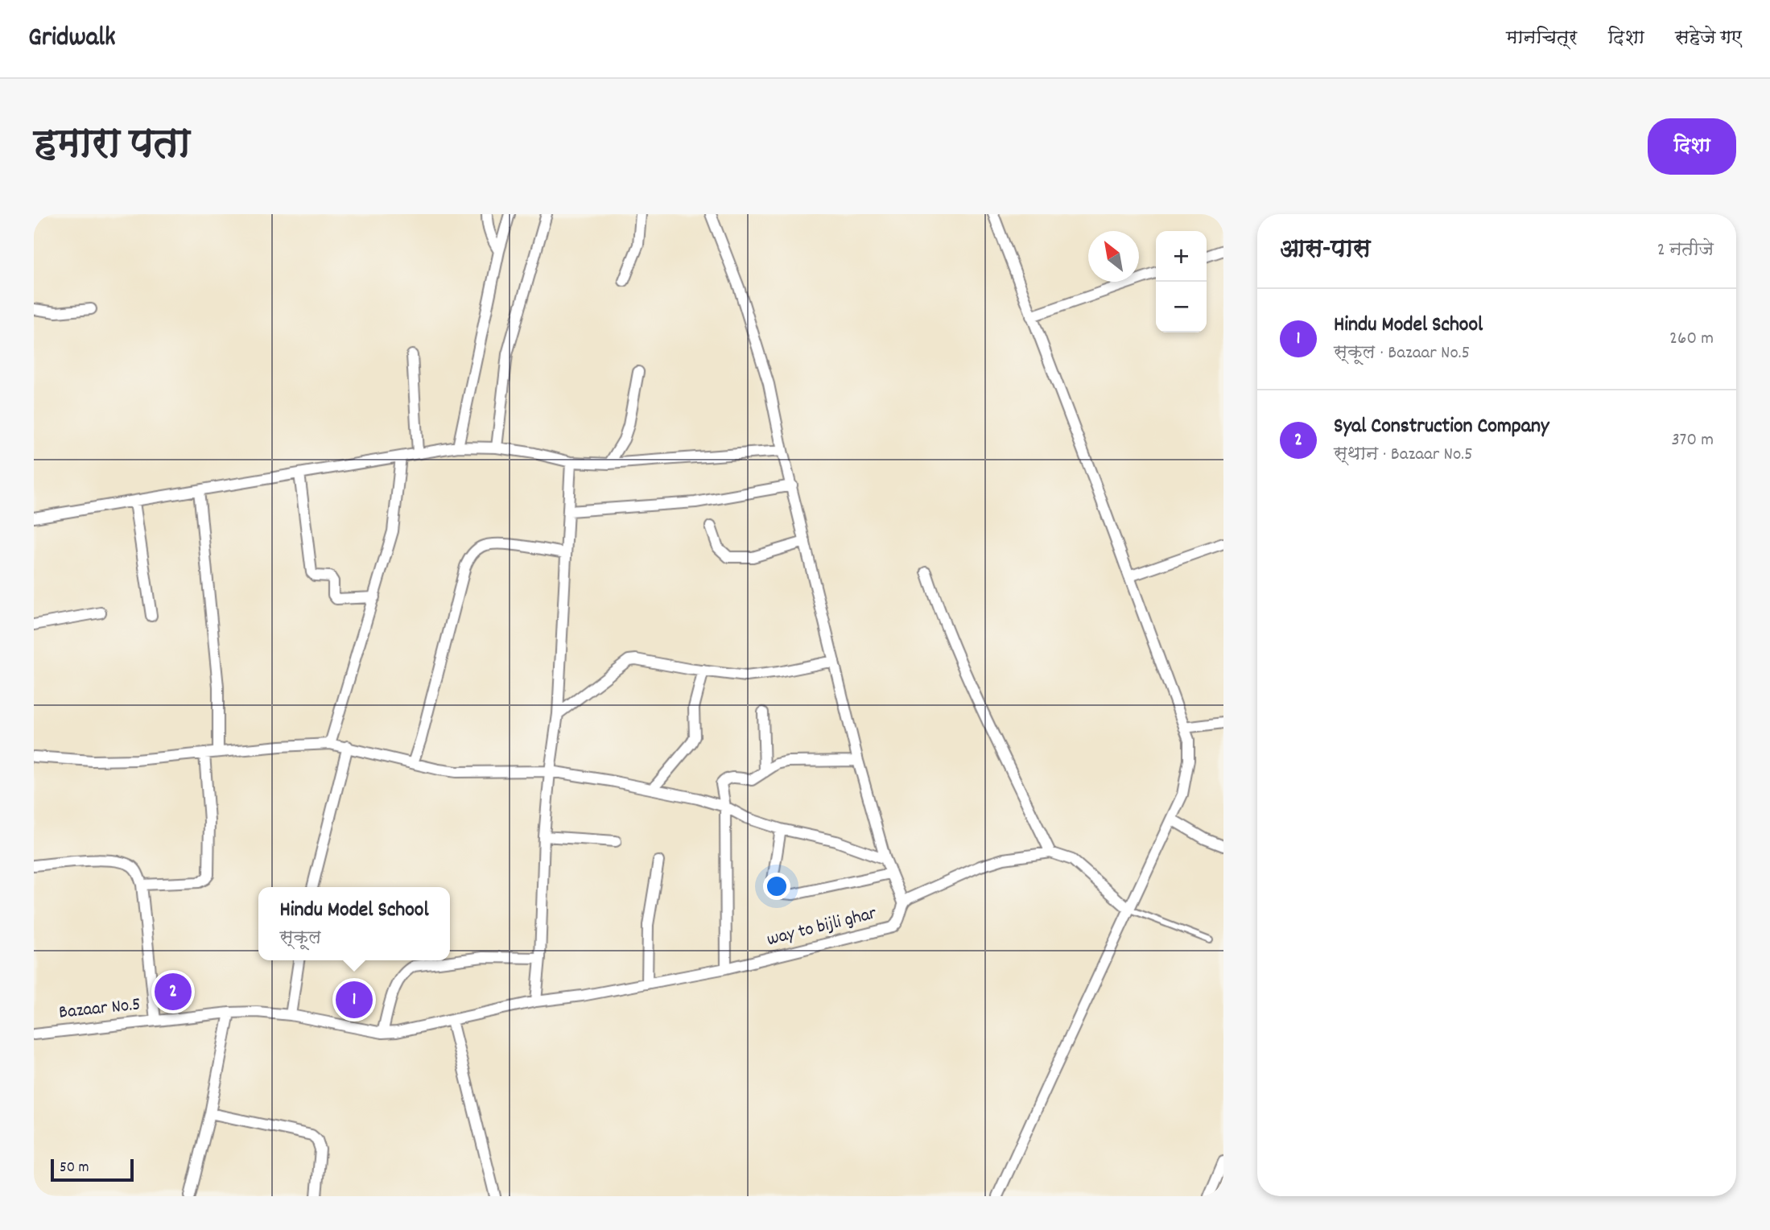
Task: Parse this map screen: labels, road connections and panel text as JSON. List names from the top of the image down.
{
  "streets": {
    "street": ["way to bijli ghar", "Bazaar No.5"]
  },
  "crossings": [
    ["way to bijli ghar", "Bazaar No.5"]
  ],
  "scale_bar": "50 m",
  "north": "top left",
  "page": {
    "header": "Gridwalk",
    "nav": ["मानचित्र", "दिशा", "सहेजे गए"],
    "title": "हमारा पता",
    "buttons": "दिशा",
    "heading": ["आस-पास", "2 नतीजे"],
    "map_buttons": ["+", "−"],
    "list": [
      {
        "mark": "1",
        "name": "Hindu Model School",
        "note": "स्कूल · Bazaar No.5",
        "value": "260 m"
      },
      {
        "mark": "2",
        "name": "Syal Construction Company",
        "note": "स्थान · Bazaar No.5",
        "value": "370 m"
      }
    ],
    "popup": ["Hindu Model School", "स्कूल"],
    "pins": ["2", "1"],
    "scale": "50 m"
  }
}
